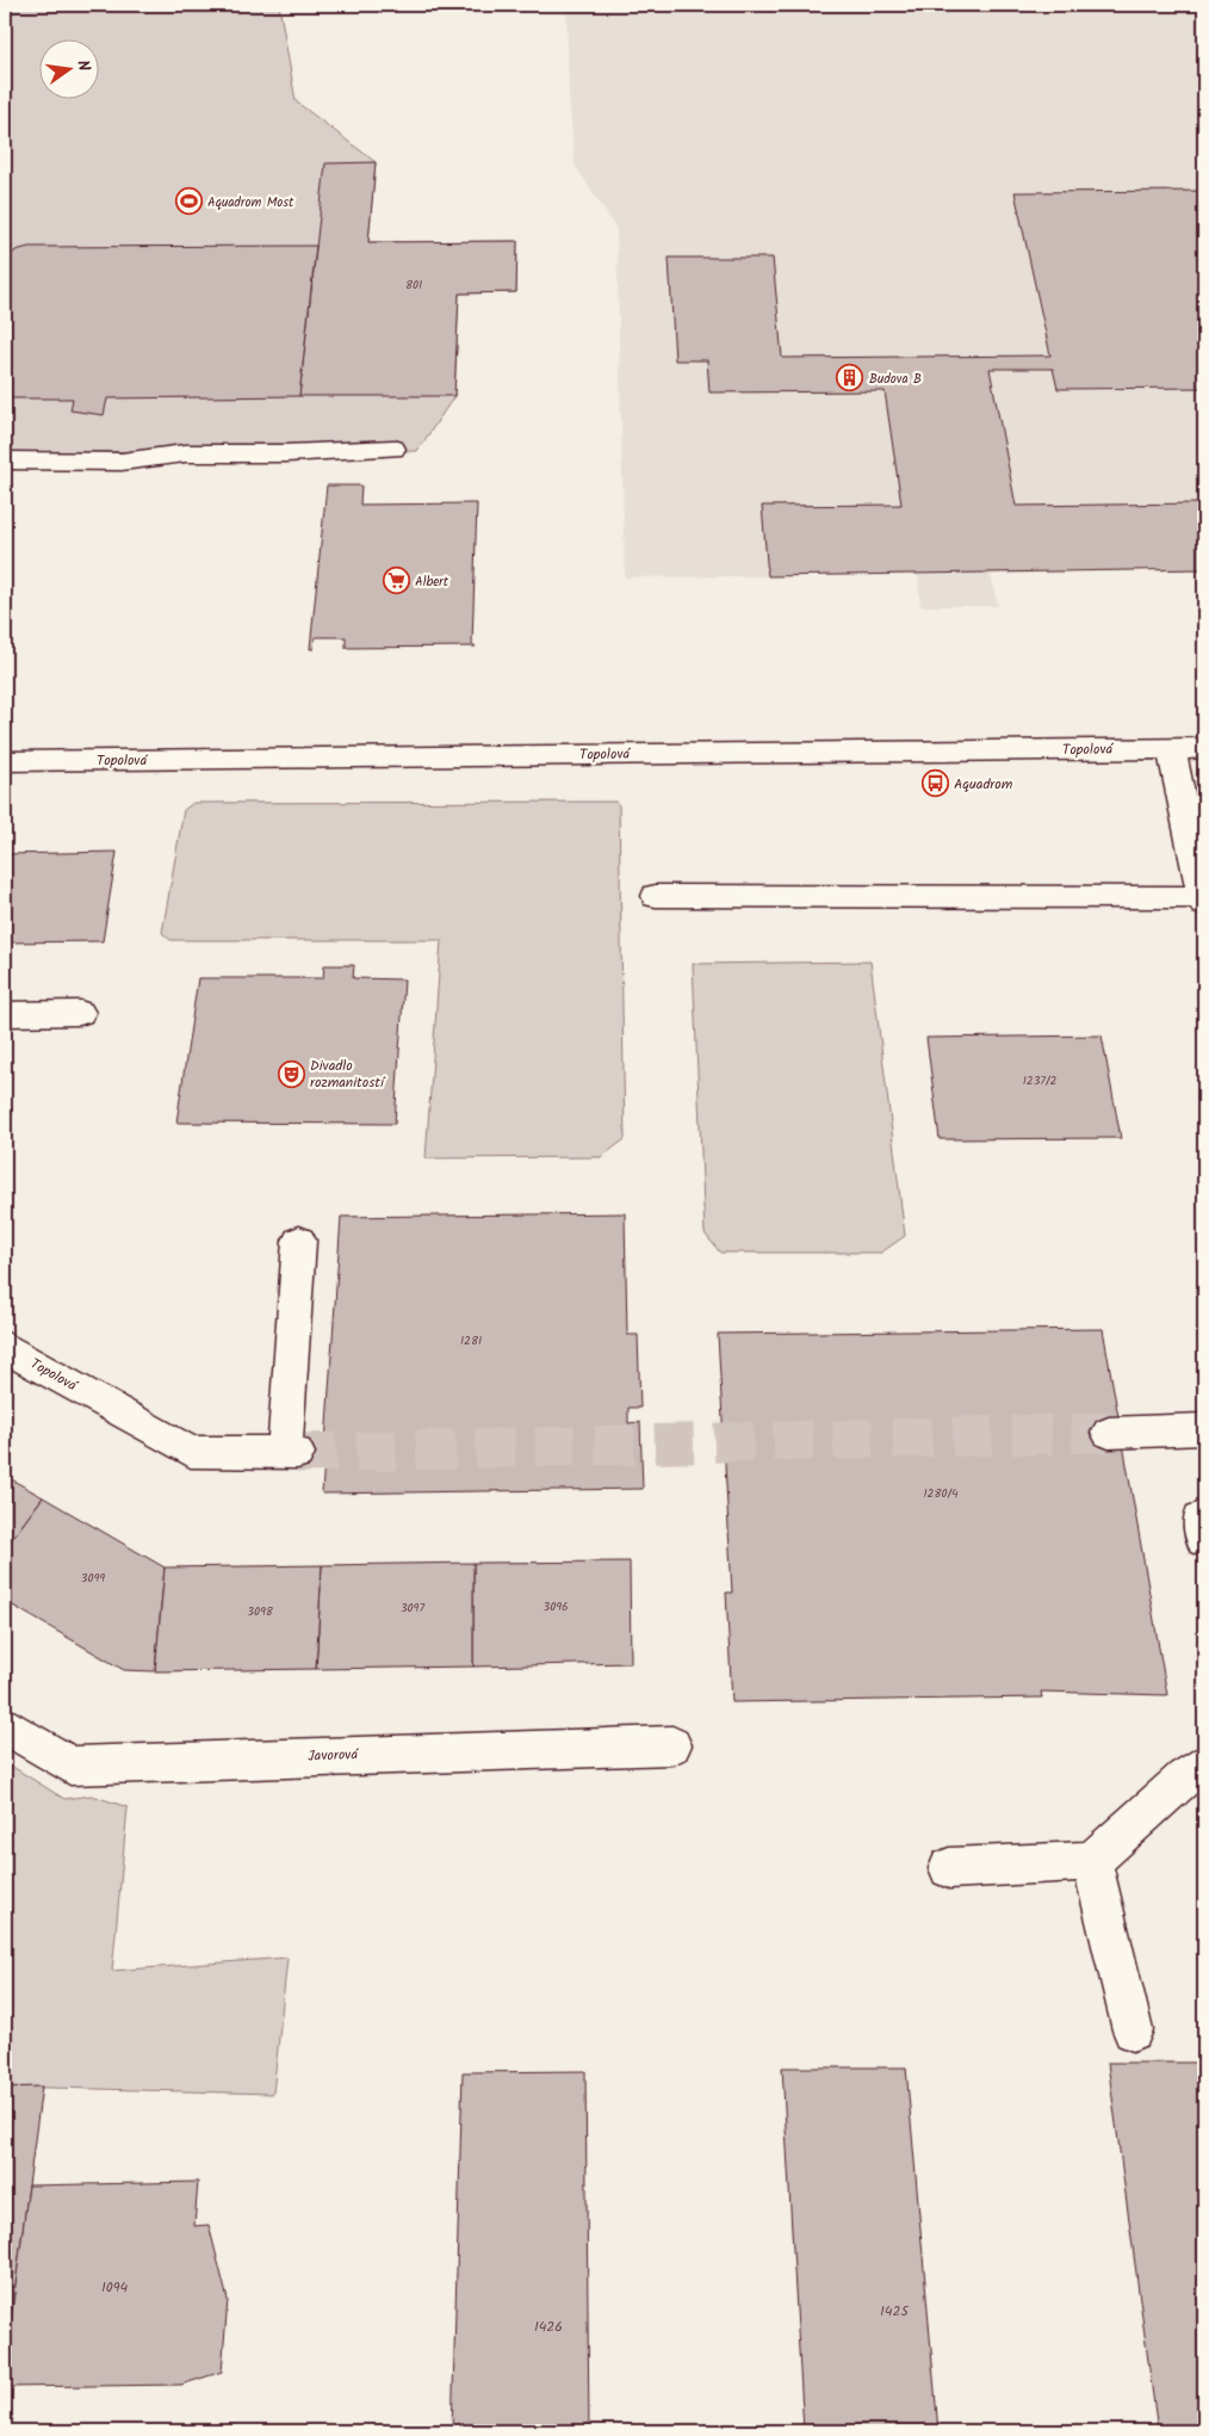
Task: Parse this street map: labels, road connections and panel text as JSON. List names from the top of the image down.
{
  "streets": {
    "street": ["Topolová", "Javorová"]
  },
  "places": {
    "sports": ["Aquadrom Most"],
    "building": ["Budova B"],
    "supermarket": ["Albert"],
    "bus stop": ["Aquadrom"],
    "theatre": ["Divadlo rozmanitostí"]
  },
  "house_numbers": [
    "801",
    "1237/2",
    "1281",
    "1280/4",
    "3099",
    "3096",
    "3097",
    "3098",
    "1094",
    "1425",
    "1426"
  ],
  "north": "right"
}
